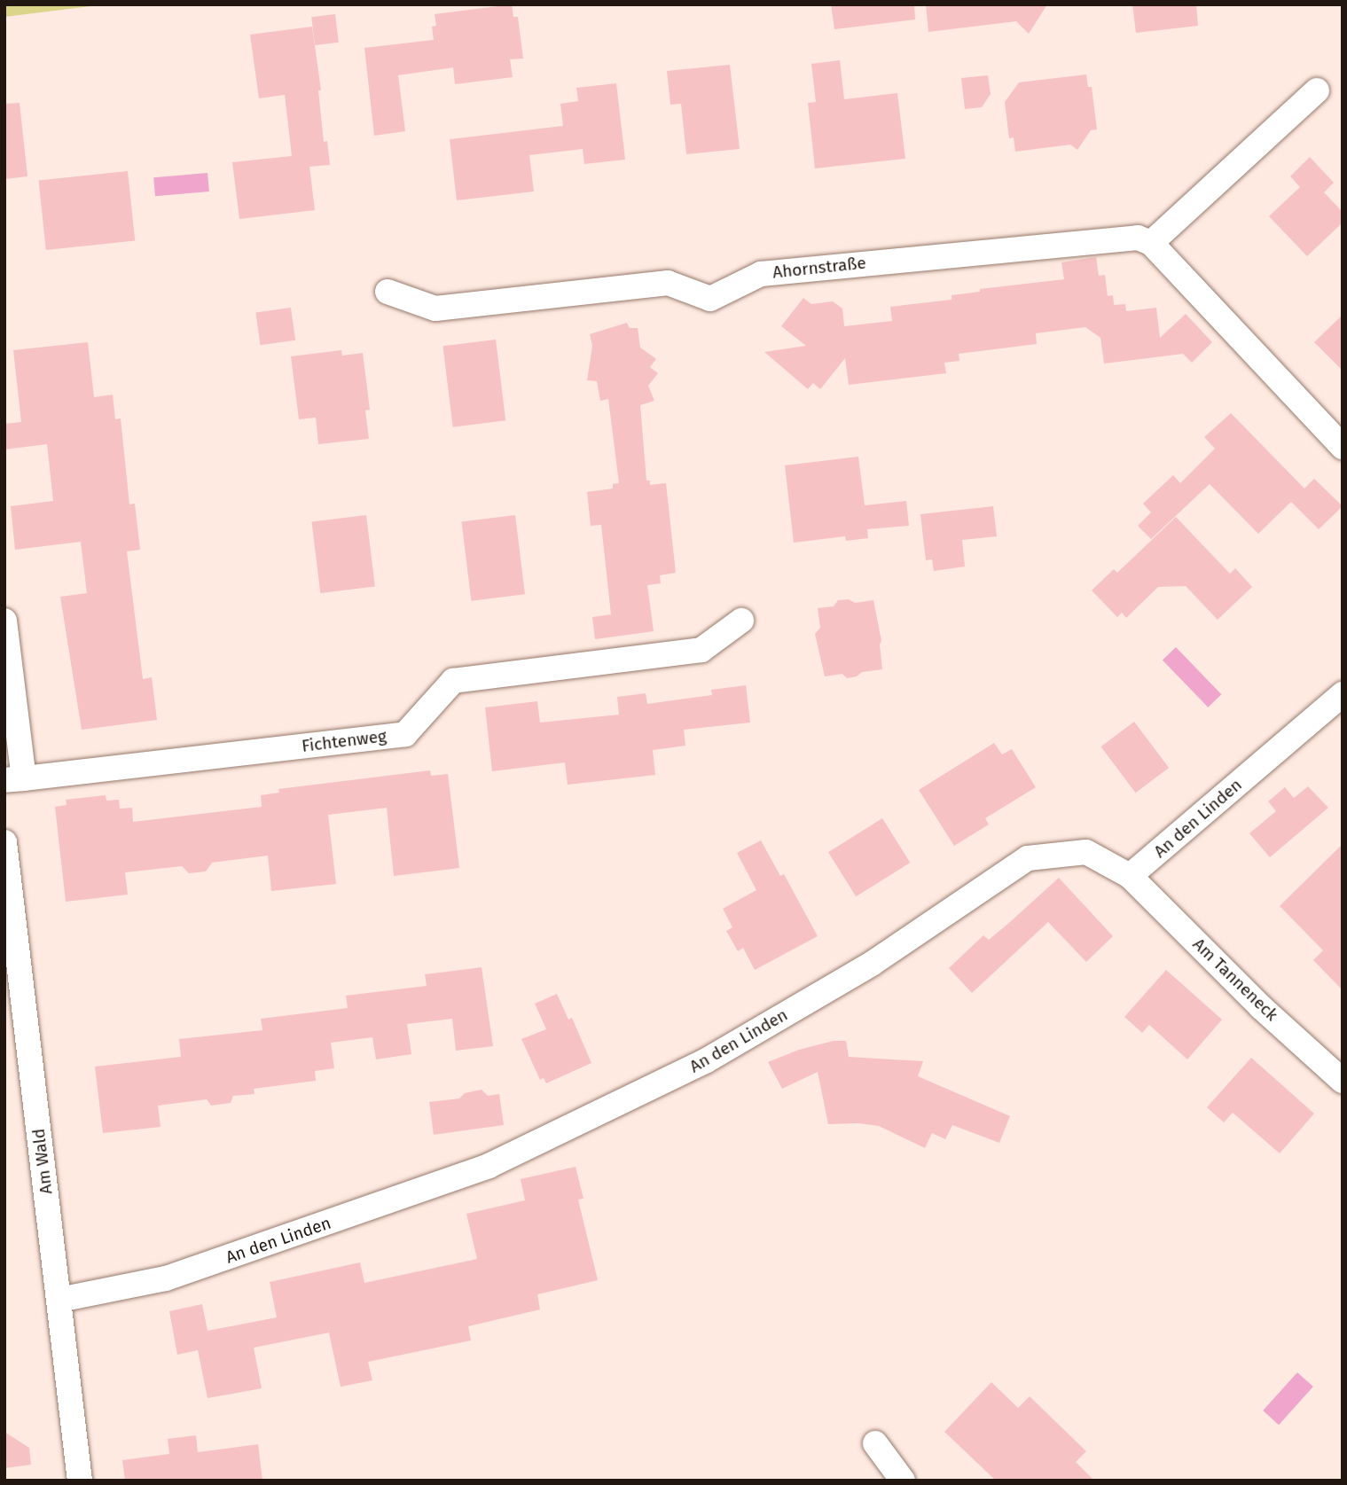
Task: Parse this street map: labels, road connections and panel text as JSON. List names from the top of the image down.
{
  "streets": {
    "street": [
      "Ahornstraße",
      "Fichtenweg",
      "An den Linden",
      "Am Tanneneck",
      "Am Wald"
    ]
  },
  "crossings": [
    ["An den Linden", "Am Tanneneck"],
    ["An den Linden", "Am Wald"]
  ]
}
